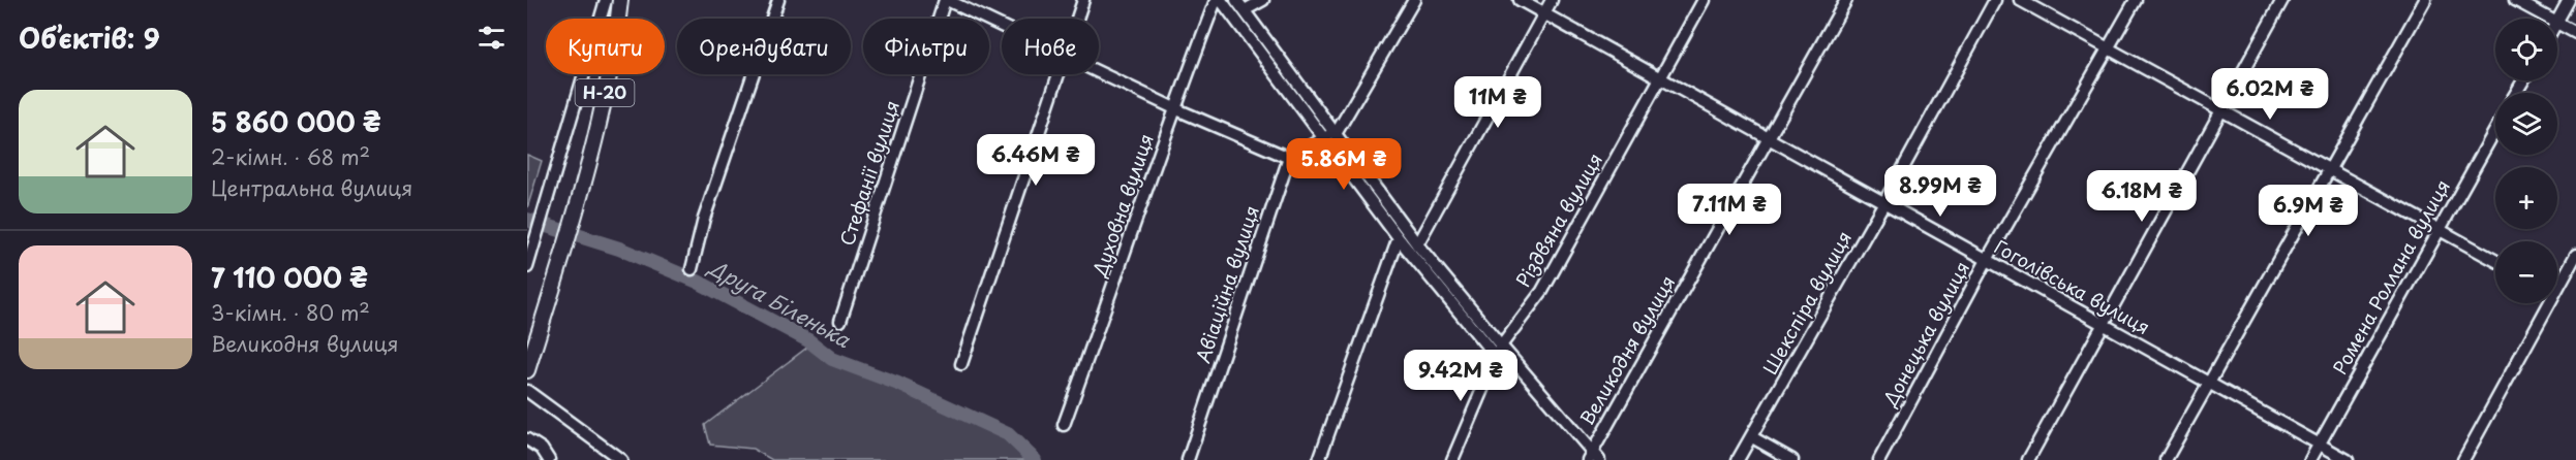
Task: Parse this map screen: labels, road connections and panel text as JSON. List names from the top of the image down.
{
  "streets": {
    "main road": ["Н-20"],
    "street": [
      "Стефанії вулиця",
      "Духовна вулиця",
      "Різдвяна вулиця",
      "Ромена Роллана вулиця",
      "Авіаційна вулиця",
      "Гоголівська вулиця",
      "Шекспіра вулиця",
      "Донецька вулиця",
      "Великодня вулиця"
    ]
  },
  "crossings": [
    ["Різдвяна вулиця", "Гоголівська вулиця"],
    ["Ромена Роллана вулиця", "Гоголівська вулиця"],
    ["Гоголівська вулиця", "Шекспіра вулиця"],
    ["Гоголівська вулиця", "Донецька вулиця"],
    ["Гоголівська вулиця", "Великодня вулиця"]
  ],
  "water": ["Друга Біленька"],
  "page": {
    "heading": "Об’єктів: 9",
    "map_buttons": ["+", "−"],
    "chip": [
      "Купити",
      "Орендувати",
      "Фільтри",
      "Нове"
    ],
    "price": [
      "6.02M ₴",
      "11M ₴",
      "6.46M ₴",
      "5.86M ₴",
      "8.99M ₴",
      "6.18M ₴",
      "7.11M ₴",
      "6.9M ₴",
      "9.42M ₴"
    ],
    "list": [
      {
        "name": "5 860 000 ₴",
        "note": "2-кімн. · 68 m² · Центральна вулиця"
      },
      {
        "name": "7 110 000 ₴",
        "note": "3-кімн. · 80 m² · Великодня вулиця"
      }
    ]
  }
}
